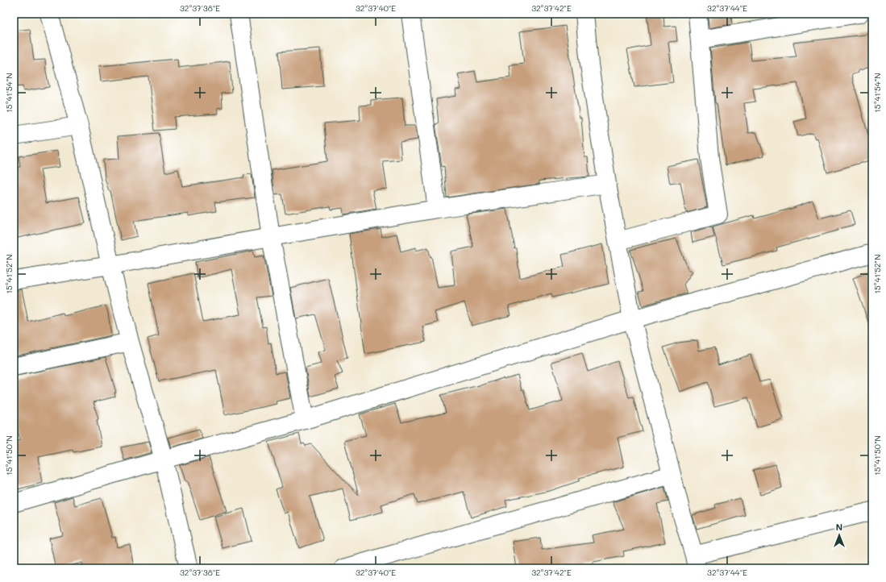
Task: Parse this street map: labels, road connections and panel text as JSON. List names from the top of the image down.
{
  "north": "top",
  "coordinates": [
    "32°37'38\"E",
    "32°37'40\"E",
    "32°37'42\"E",
    "32°37'44\"E",
    "15°41'54\"N",
    "15°41'52\"N",
    "15°41'50\"N"
  ]
}
